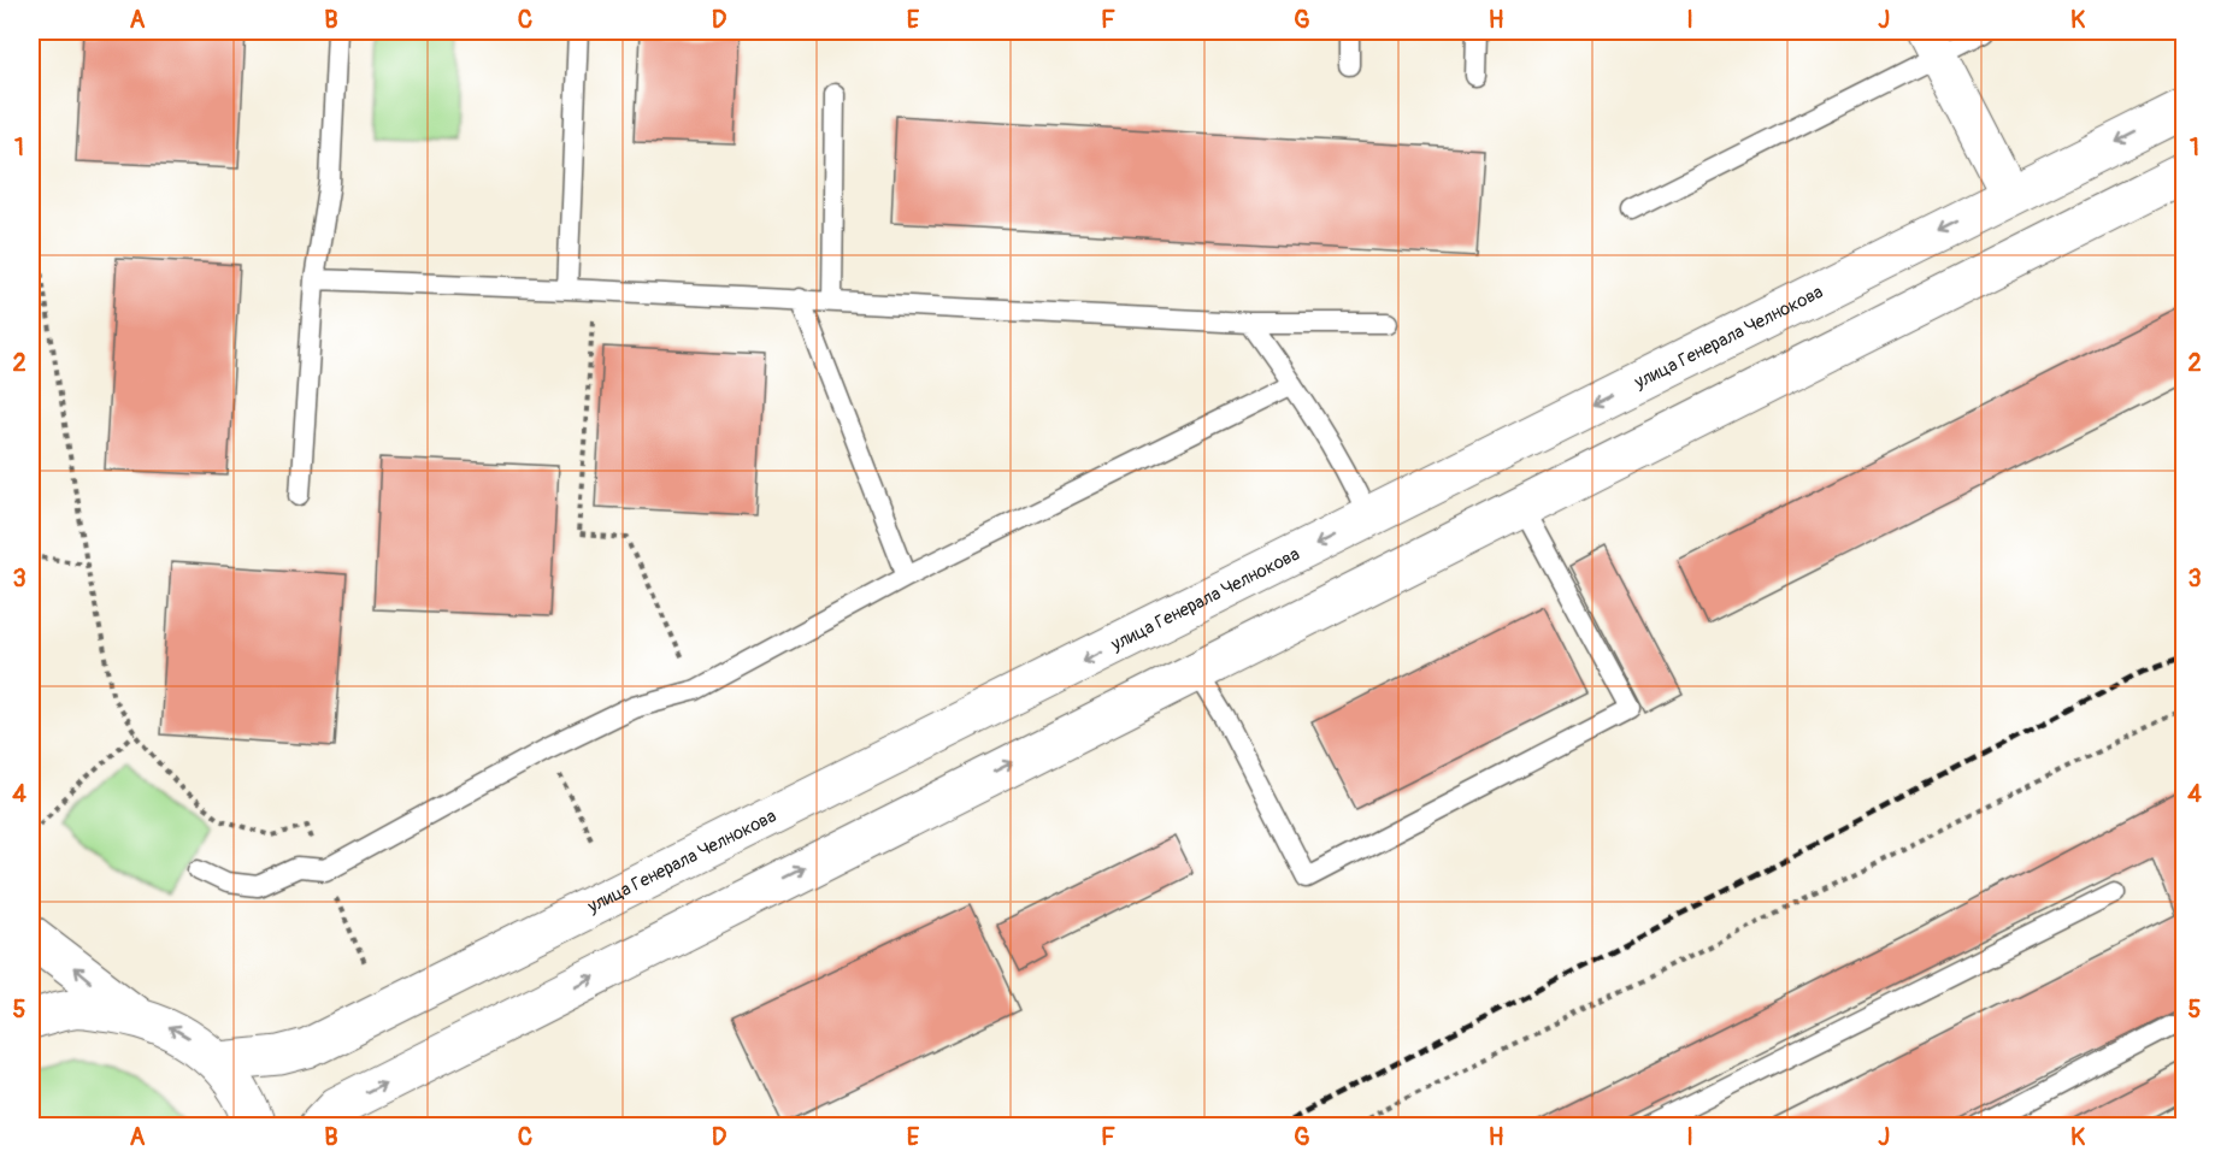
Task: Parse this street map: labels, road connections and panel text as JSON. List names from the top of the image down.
{
  "streets": {
    "main road": ["улица Генерала Челнокова"]
  },
  "grid": {
    "columns": [
      "A",
      "B",
      "C",
      "D",
      "E",
      "F",
      "G",
      "H",
      "I",
      "J",
      "K"
    ],
    "rows": [
      "1",
      "2",
      "3",
      "4",
      "5"
    ]
  }
}
